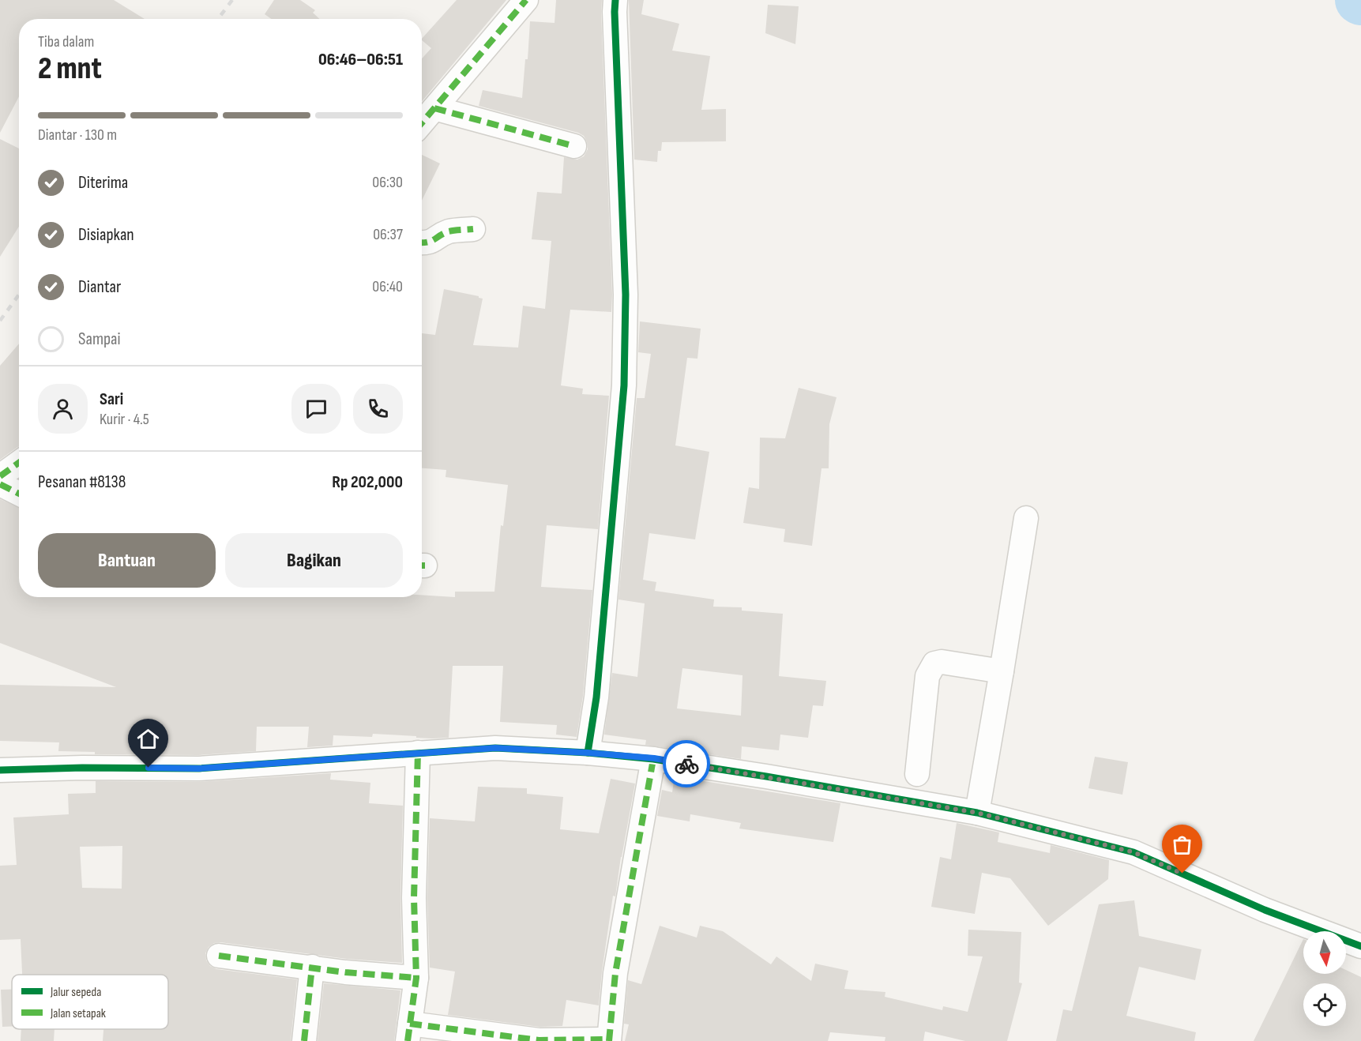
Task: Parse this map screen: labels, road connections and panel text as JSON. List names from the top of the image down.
{
  "legend": ["Jalur sepeda", "Jalan setapak"],
  "north": "bottom",
  "page": {
    "heading": ["2 mnt", "Tiba dalam", "06:46–06:51"],
    "panel": [
      "Sari",
      "Kurir · 4.5",
      "Pesanan #8138",
      "Rp 202,000"
    ],
    "bar": "Diantar · 130 m",
    "list": [
      ["Diterima", "06:30"],
      ["Disiapkan", "06:37"],
      ["Diantar", "06:40"],
      "Sampai"
    ],
    "buttons": ["Bantuan", "Bagikan"]
  }
}
